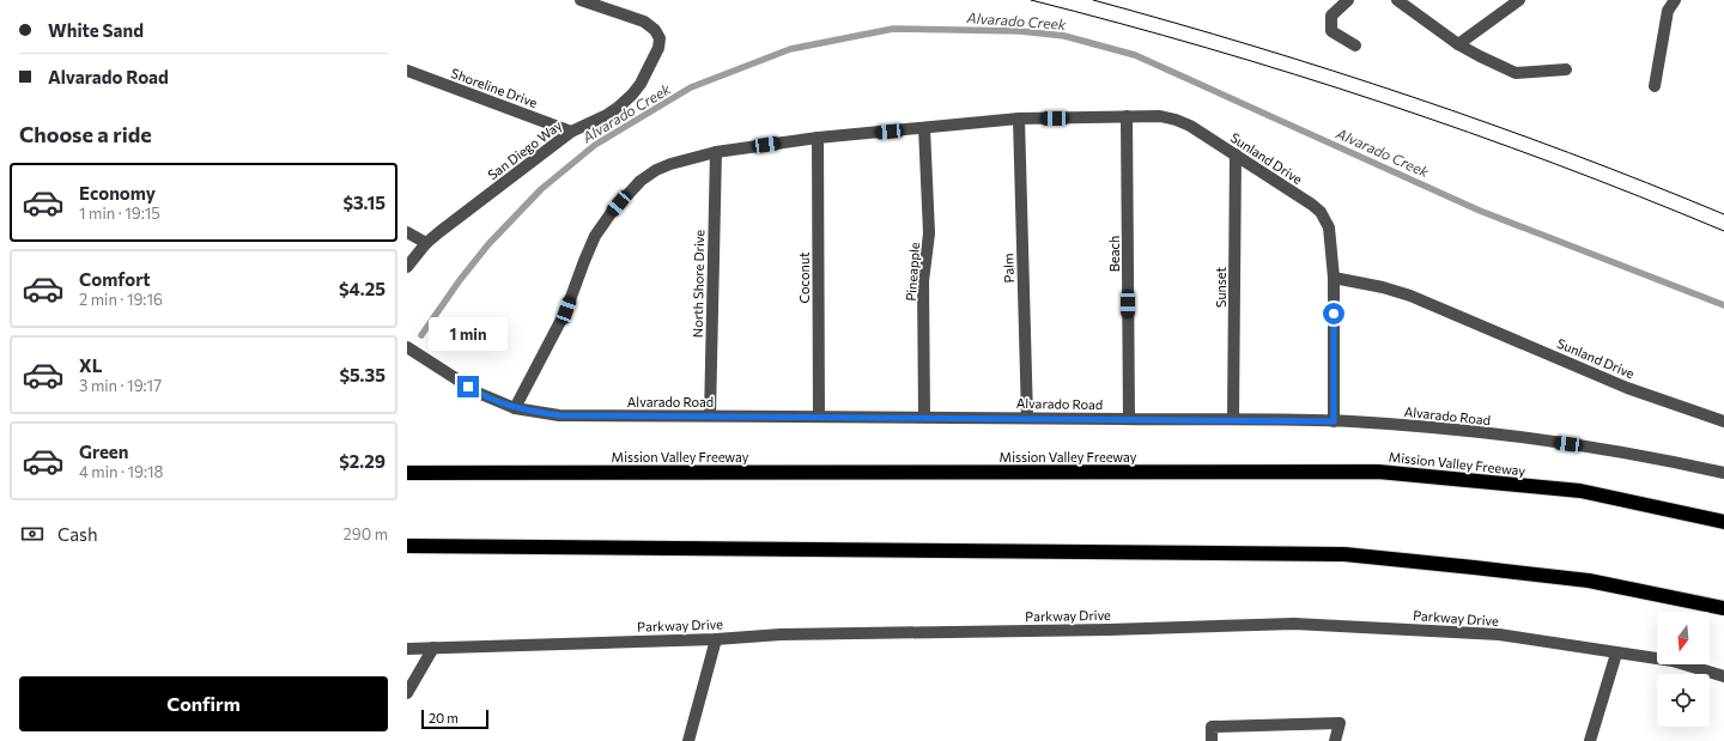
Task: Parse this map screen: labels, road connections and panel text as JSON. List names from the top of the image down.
{
  "streets": {
    "highway": ["Mission Valley Freeway"],
    "street": [
      "Shoreline Drive",
      "San Diego Way",
      "Sunland Drive",
      "Beach",
      "Palm",
      "Pineapple",
      "Coconut",
      "North Shore Drive",
      "Sunset",
      "Alvarado Road",
      "Parkway Drive"
    ]
  },
  "crossings": [
    ["Shoreline Drive", "San Diego Way"],
    ["Sunland Drive", "Beach"],
    ["Sunland Drive", "Palm"],
    ["Sunland Drive", "Pineapple"],
    ["Sunland Drive", "Coconut"],
    ["Sunland Drive", "North Shore Drive"],
    ["Sunland Drive", "Sunset"],
    ["Sunland Drive", "Alvarado Road"],
    ["Beach", "Alvarado Road"],
    ["Palm", "Alvarado Road"],
    ["Pineapple", "Alvarado Road"],
    ["Coconut", "Alvarado Road"],
    ["North Shore Drive", "Alvarado Road"],
    ["Sunset", "Alvarado Road"]
  ],
  "water": ["Alvarado Creek"],
  "scale_bar": "20 m",
  "north": "bottom",
  "page": {
    "banner": ["White Sand", "Alvarado Road"],
    "heading": "Choose a ride",
    "list": [
      {
        "name": "Economy",
        "note": "1 min · 19:15",
        "value": "$3.15"
      },
      {
        "name": "Comfort",
        "note": "2 min · 19:16",
        "value": "$4.25"
      },
      {
        "name": "XL",
        "note": "3 min · 19:17",
        "value": "$5.35"
      },
      {
        "name": "Green",
        "note": "4 min · 19:18",
        "value": "$2.29"
      }
    ],
    "bubble": "1 min",
    "pay": ["Cash", "290 m"],
    "buttons": "Confirm",
    "scale": "20 m"
  }
}
